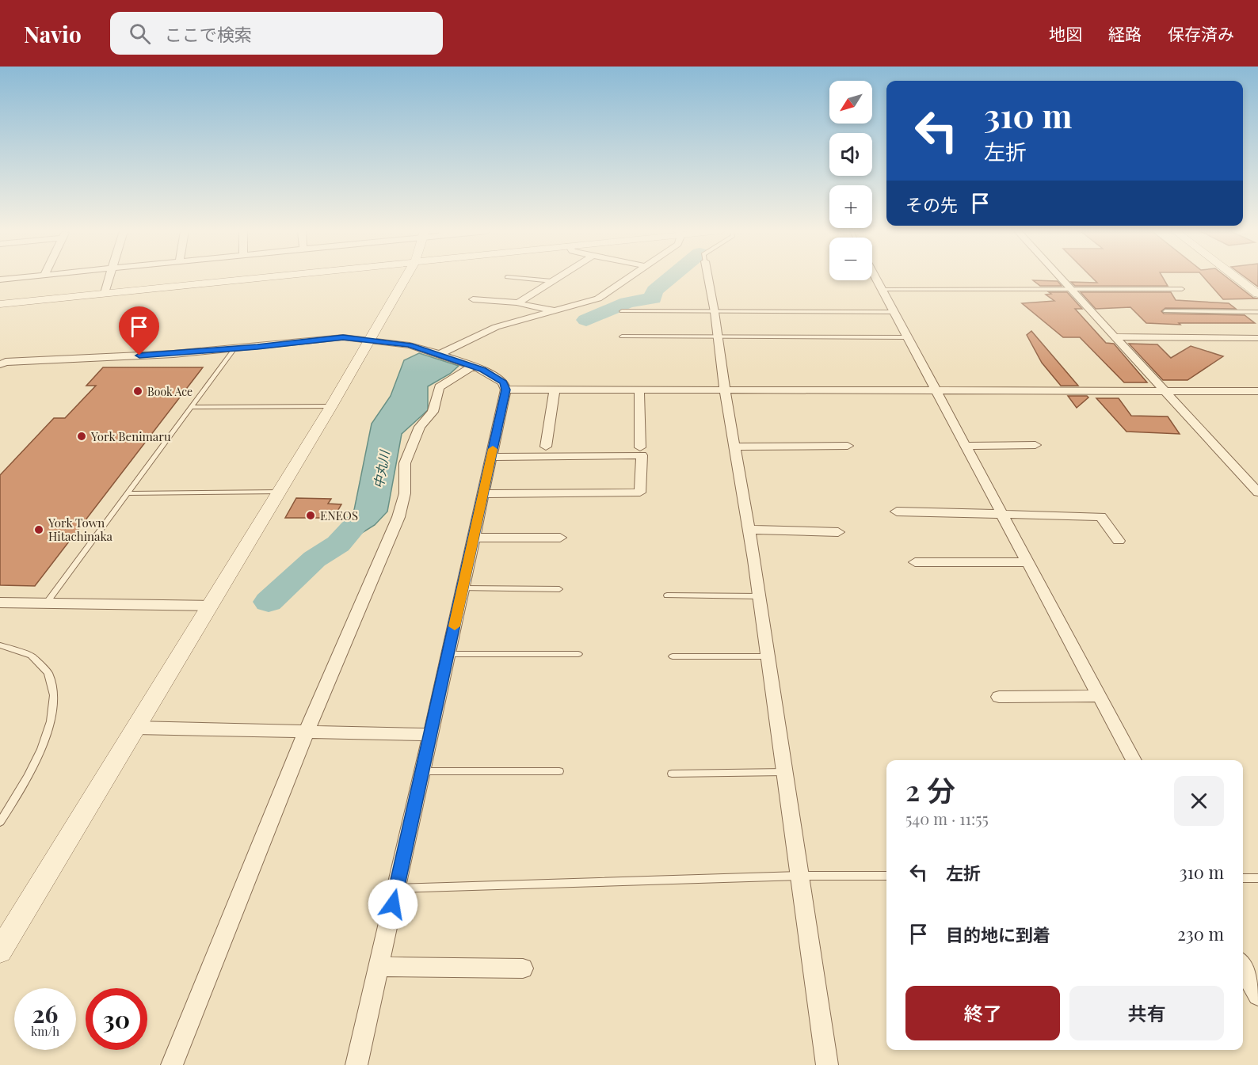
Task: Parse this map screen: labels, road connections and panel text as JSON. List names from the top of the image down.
{
  "water": ["中丸川"],
  "places": [
    "Book Ace",
    "York Benimaru",
    "ENEOS",
    "York Town Hitachinaka"
  ],
  "north": "bottom left",
  "page": {
    "header": "Navio",
    "search": "ここで検索",
    "nav": ["地図", "経路", "保存済み"],
    "map_buttons": ["+", "−"],
    "turn": ["310 m", "左折"],
    "then": "その先",
    "heading": ["2 分", "540 m · 11:55"],
    "list": [
      {
        "name": "左折",
        "value": "310 m"
      },
      {
        "name": "目的地に到着",
        "value": "230 m"
      }
    ],
    "buttons": ["終了", "共有"],
    "speed": "26 km/h",
    "limit": "30"
  }
}
